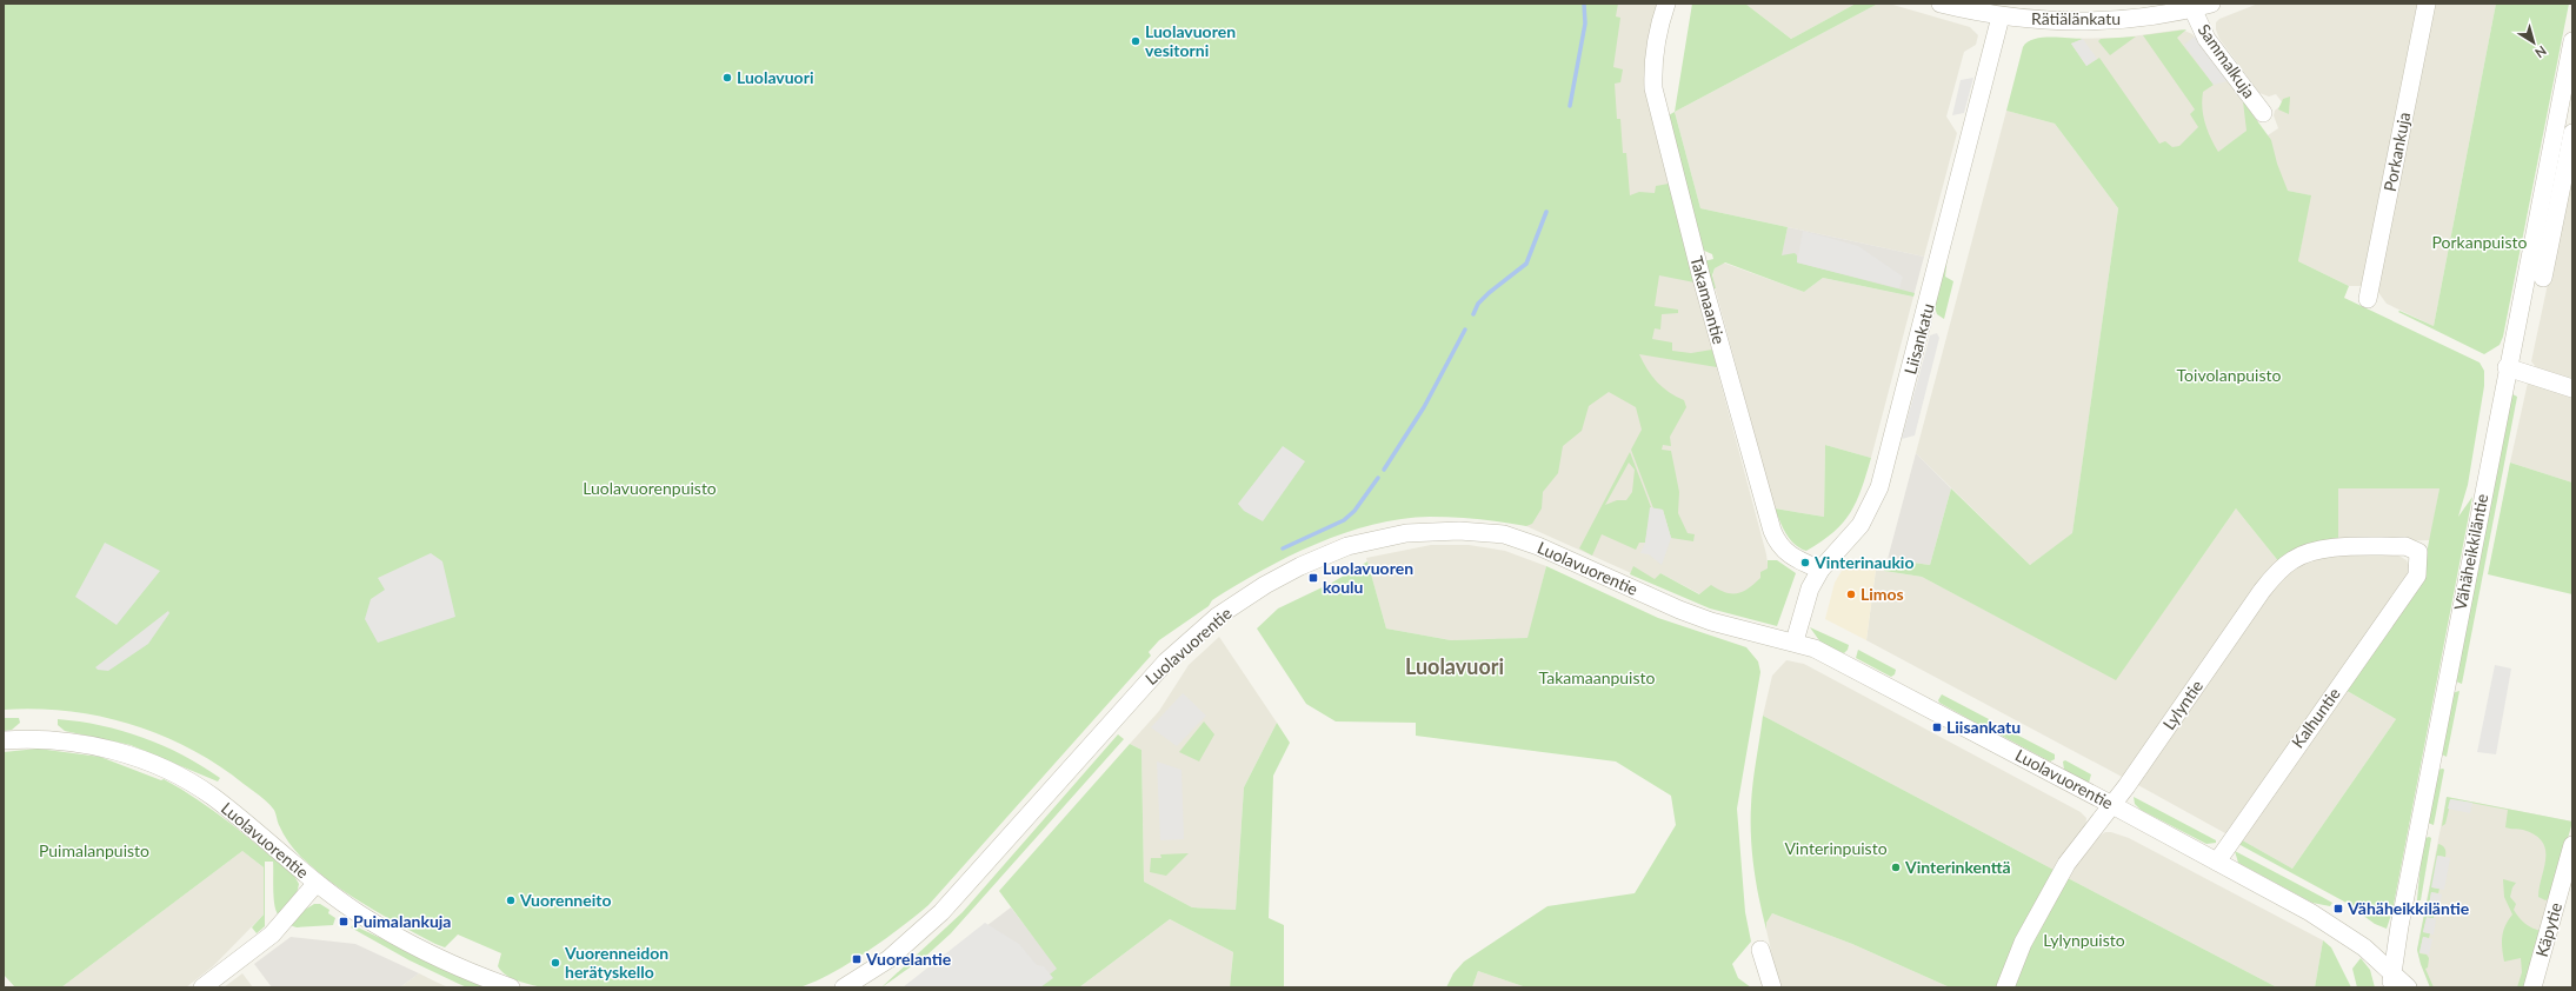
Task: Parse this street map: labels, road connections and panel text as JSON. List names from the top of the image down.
{
  "streets": {
    "street": [
      "Rätiälänkatu",
      "Sammalkuja",
      "Porkankuja",
      "Takamaantie",
      "Liisankatu",
      "Vähäheikkiläntie",
      "Luolavuorentie",
      "Lylyntie",
      "Kalhuntie",
      "Käpytie"
    ]
  },
  "crossings": [
    ["Rätiälänkatu", "Sammalkuja"],
    ["Rätiälänkatu", "Liisankatu"],
    ["Takamaantie", "Liisankatu"],
    ["Liisankatu", "Luolavuorentie"],
    ["Vähäheikkiläntie", "Luolavuorentie"],
    ["Luolavuorentie", "Lylyntie"],
    ["Luolavuorentie", "Kalhuntie"],
    ["Lylyntie", "Kalhuntie"]
  ],
  "districts": ["Luolavuori"],
  "parks": [
    "Porkanpuisto",
    "Toivolanpuisto",
    "Luolavuorenpuisto",
    "Takamaanpuisto",
    "Vinterinpuisto",
    "Puimalanpuisto",
    "Lylynpuisto"
  ],
  "places": {
    "other": [
      "Luolavuoren vesitorni",
      "Luolavuori",
      "Vinterinaukio",
      "Limos",
      "Vinterinkenttä",
      "Vuorenneito",
      "Vuorenneidon herätyskello"
    ],
    "transit": [
      "Luolavuoren koulu",
      "Liisankatu",
      "Vähäheikkiläntie",
      "Puimalankuja",
      "Vuorelantie"
    ]
  },
  "north": "bottom right"
}
